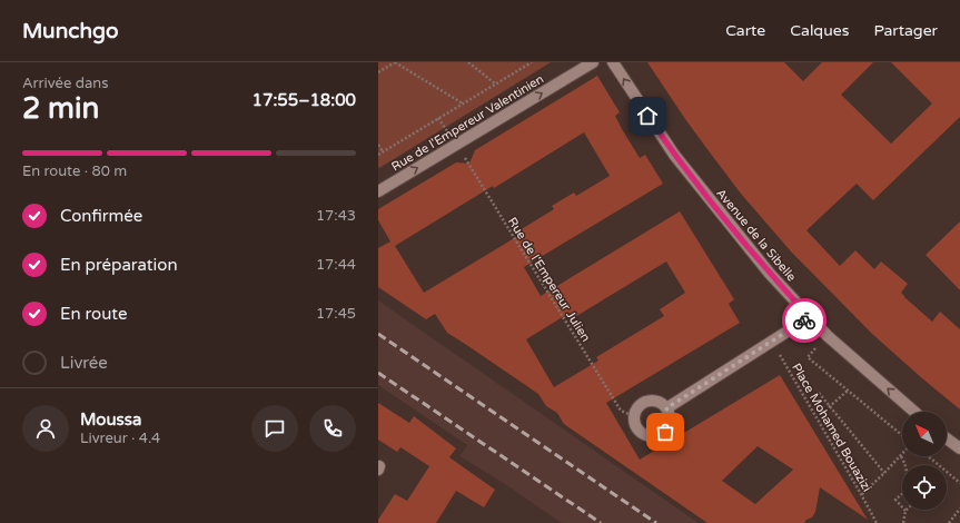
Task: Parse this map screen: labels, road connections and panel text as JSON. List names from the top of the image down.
{
  "streets": {
    "street": ["Rue de l'Empereur Valentinien", "Avenue de la Sibelle"],
    "path": ["Rue de l'Empereur Julien", "Place Mohamed Bouazizi"]
  },
  "crossings": [
    ["Rue de l'Empereur Valentinien", "Rue de l'Empereur Julien"]
  ],
  "one_way": ["Rue de l'Empereur Valentinien", "Avenue de la Sibelle"],
  "north": "top left",
  "page": {
    "header": "Munchgo",
    "nav": ["Carte", "Calques", "Partager"],
    "heading": ["2 min", "Arrivée dans", "17:55–18:00"],
    "panel": ["Moussa", "Livreur · 4.4"],
    "bar": "En route · 80 m",
    "list": [
      ["Confirmée", "17:43"],
      ["En préparation", "17:44"],
      ["En route", "17:45"],
      "Livrée"
    ]
  }
}
